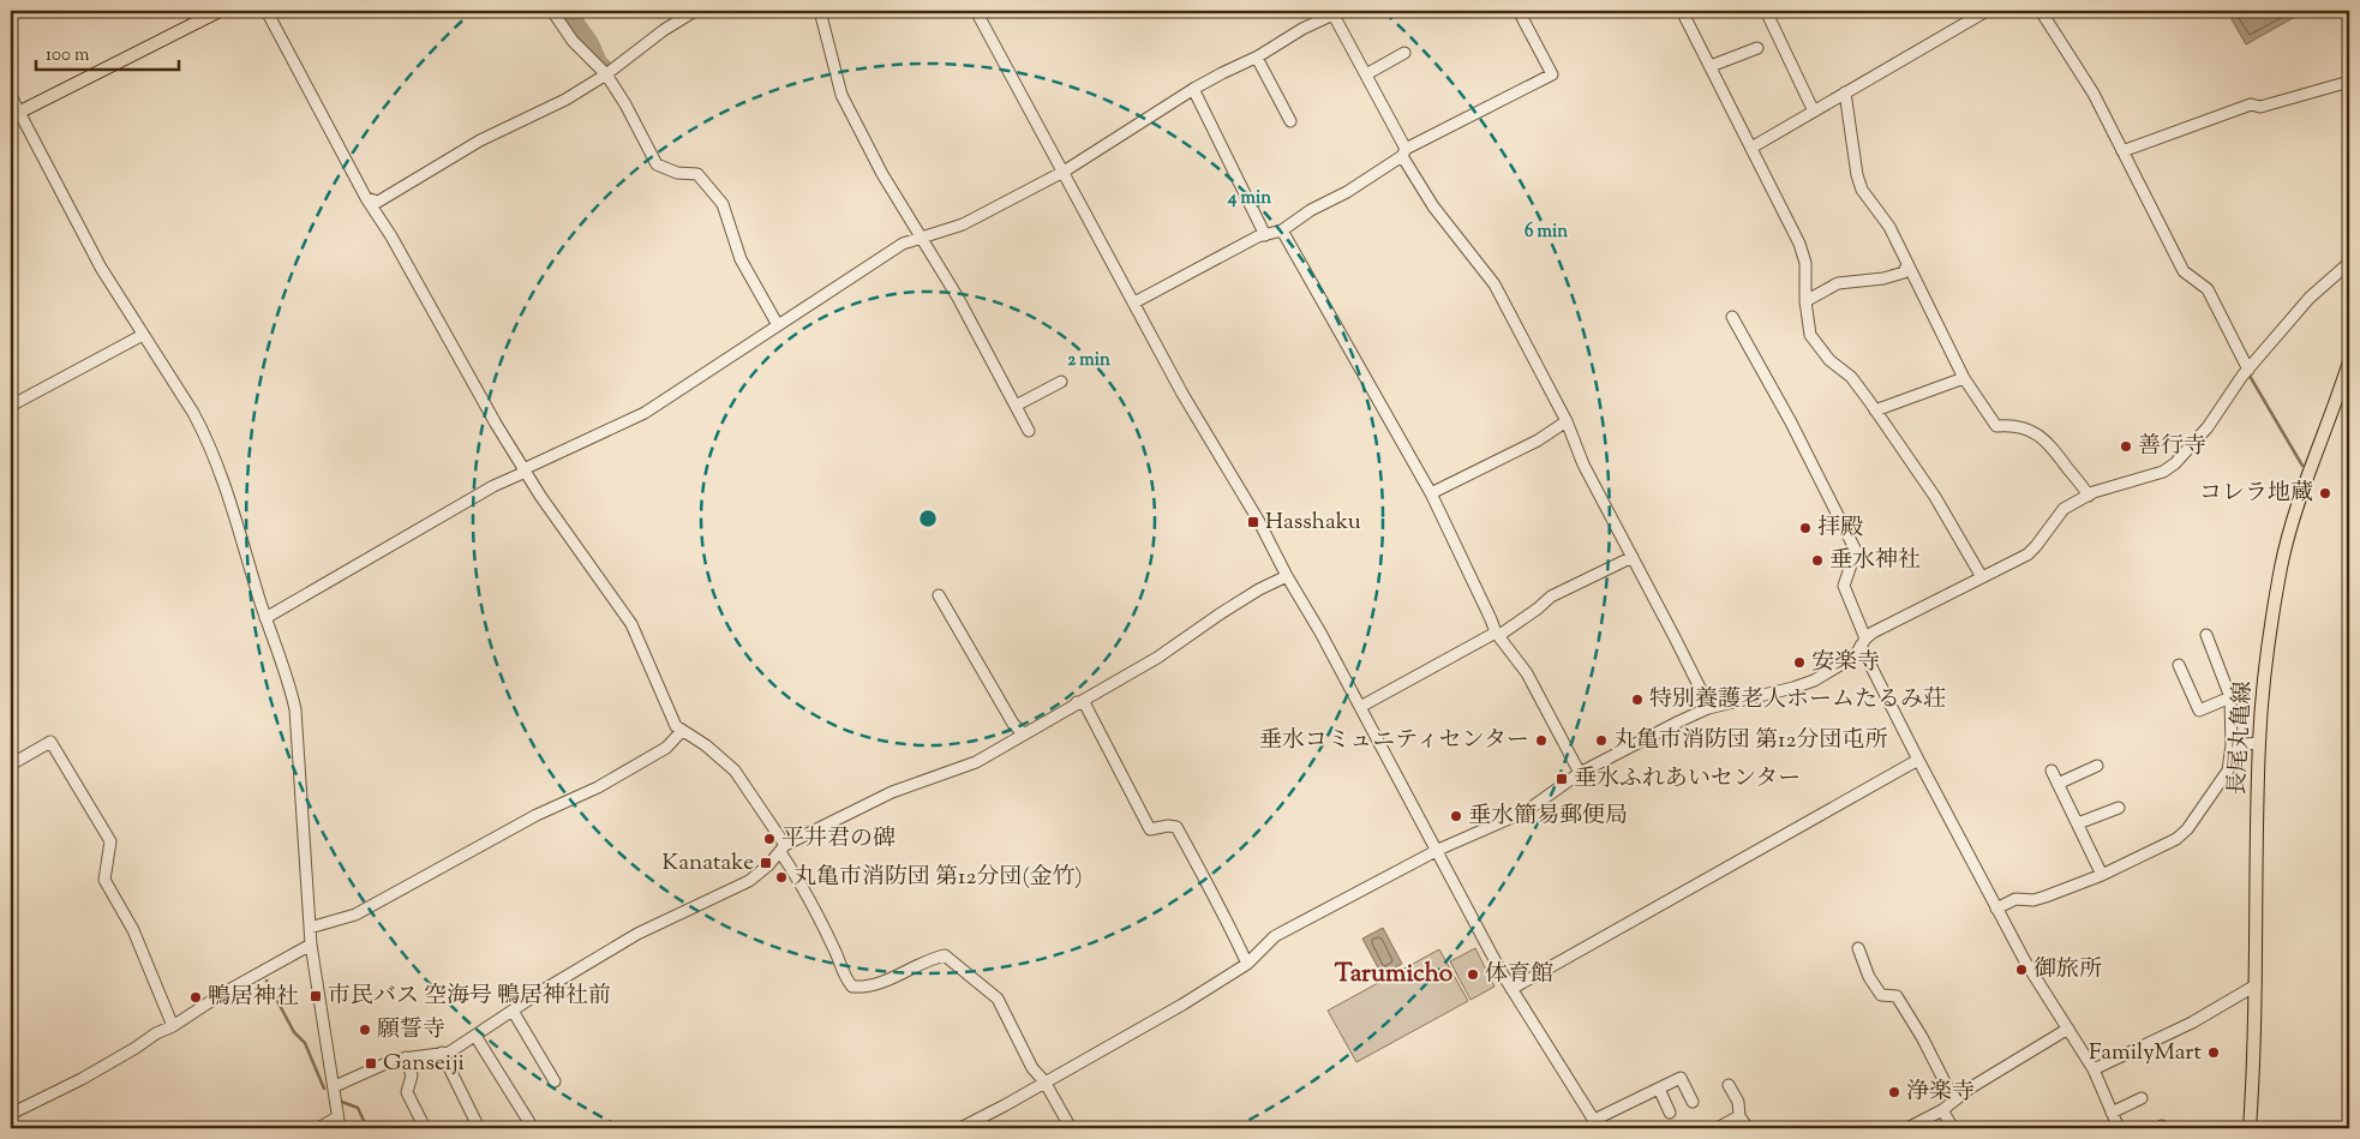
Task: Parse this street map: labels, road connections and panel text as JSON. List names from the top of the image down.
{
  "streets": {
    "main road": ["長尾丸亀線"]
  },
  "districts": ["Tarumicho"],
  "places": {
    "other": [
      "善行寺",
      "コレラ地蔵",
      "拝殿",
      "垂水神社",
      "安楽寺",
      "特別養護老人ホームたるみ荘",
      "垂水コミュニティセンター",
      "丸亀市消防団 第12分団屯所",
      "垂水簡易郵便局",
      "平井君の碑",
      "丸亀市消防団 第12分団(金竹)",
      "御旅所",
      "体育館",
      "鴨居神社",
      "願誓寺",
      "FamilyMart",
      "浄楽寺"
    ],
    "transit": [
      "Hasshaku",
      "垂水ふれあいセンター",
      "Kanatake",
      "市民バス 空海号 鴨居神社前",
      "Ganseiji"
    ]
  },
  "scale_bar": "100 m",
  "rings": ["4 min", "6 min", "2 min"]
}
